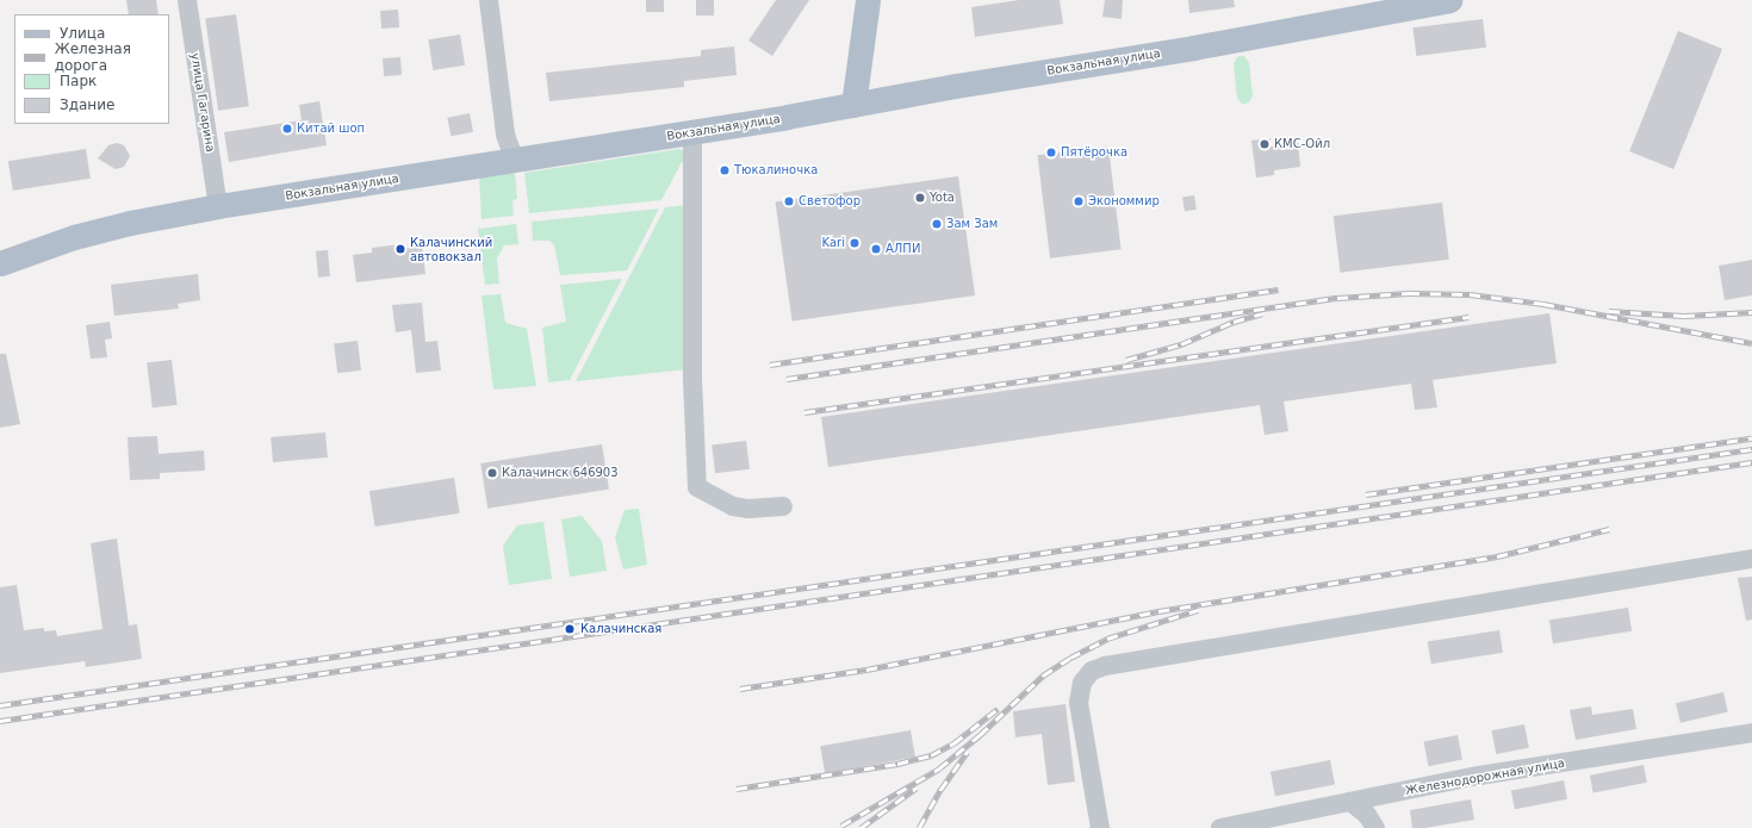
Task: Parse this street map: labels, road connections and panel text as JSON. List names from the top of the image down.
{
  "streets": {
    "main road": ["Вокзальная улица"],
    "street": ["улица Гагарина", "Железнодорожная улица"]
  },
  "crossings": [
    ["Вокзальная улица", "улица Гагарина"]
  ],
  "places": [
    "Китай шоп",
    "КМС-Ойл",
    "Пятёрочка",
    "Тюкалиночка",
    "Yota",
    "Светофор",
    "Экономмир",
    "Зам Зам",
    "Kari",
    "Калачинский автовокзал",
    "АЛПИ",
    "Калачинск 646903",
    "Калачинская"
  ],
  "legend": [
    "Улица",
    "Железная дорога",
    "Парк",
    "Здание"
  ]
}
